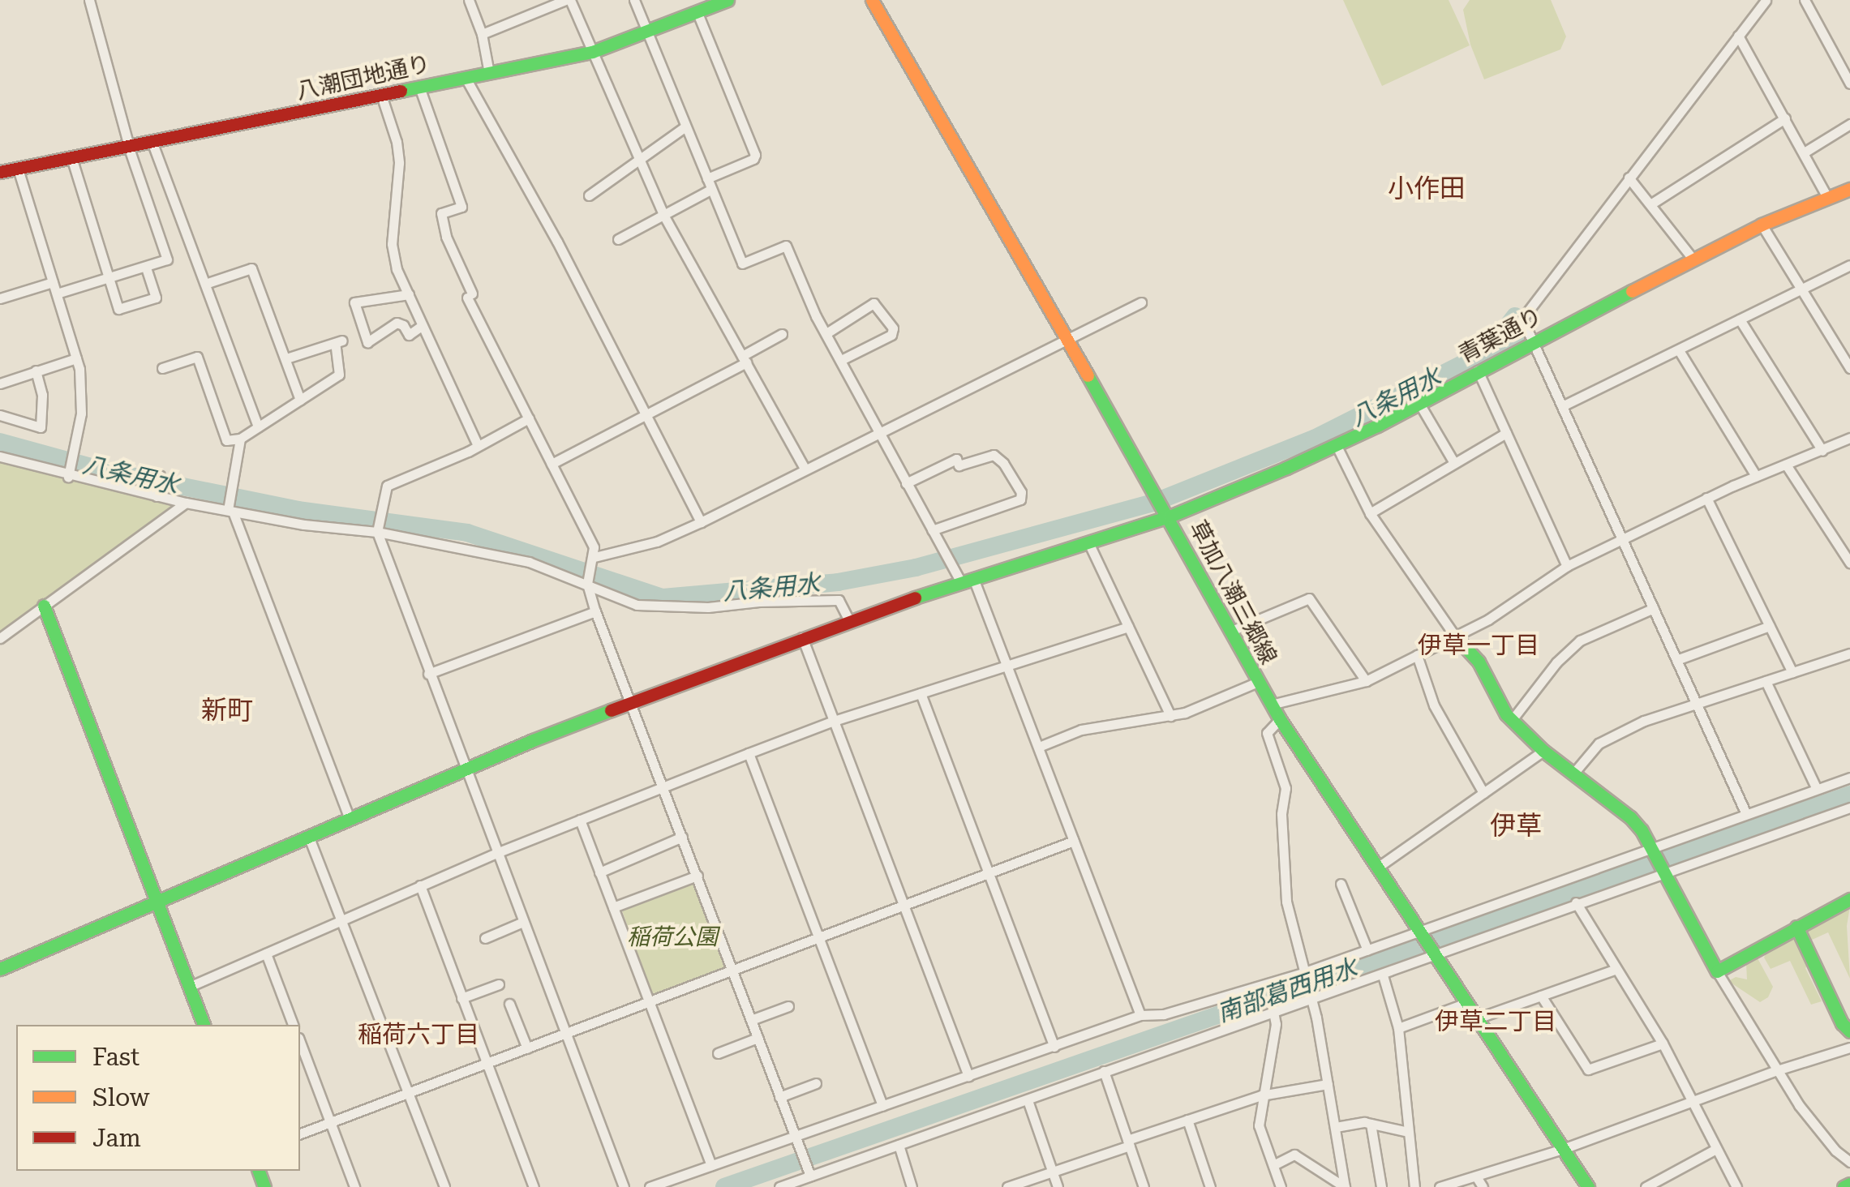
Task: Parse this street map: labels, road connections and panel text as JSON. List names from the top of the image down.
{
  "streets": {
    "street": ["八潮団地通り", "青葉通り", "草加八潮三郷線"]
  },
  "crossings": [
    ["青葉通り", "草加八潮三郷線"]
  ],
  "districts": [
    "小作田",
    "伊草一丁目",
    "新町",
    "伊草",
    "伊草二丁目",
    "稲荷六丁目"
  ],
  "water": ["八条用水", "南部葛西用水"],
  "parks": ["稲荷公園"],
  "legend": ["Fast", "Slow", "Jam"]
}
